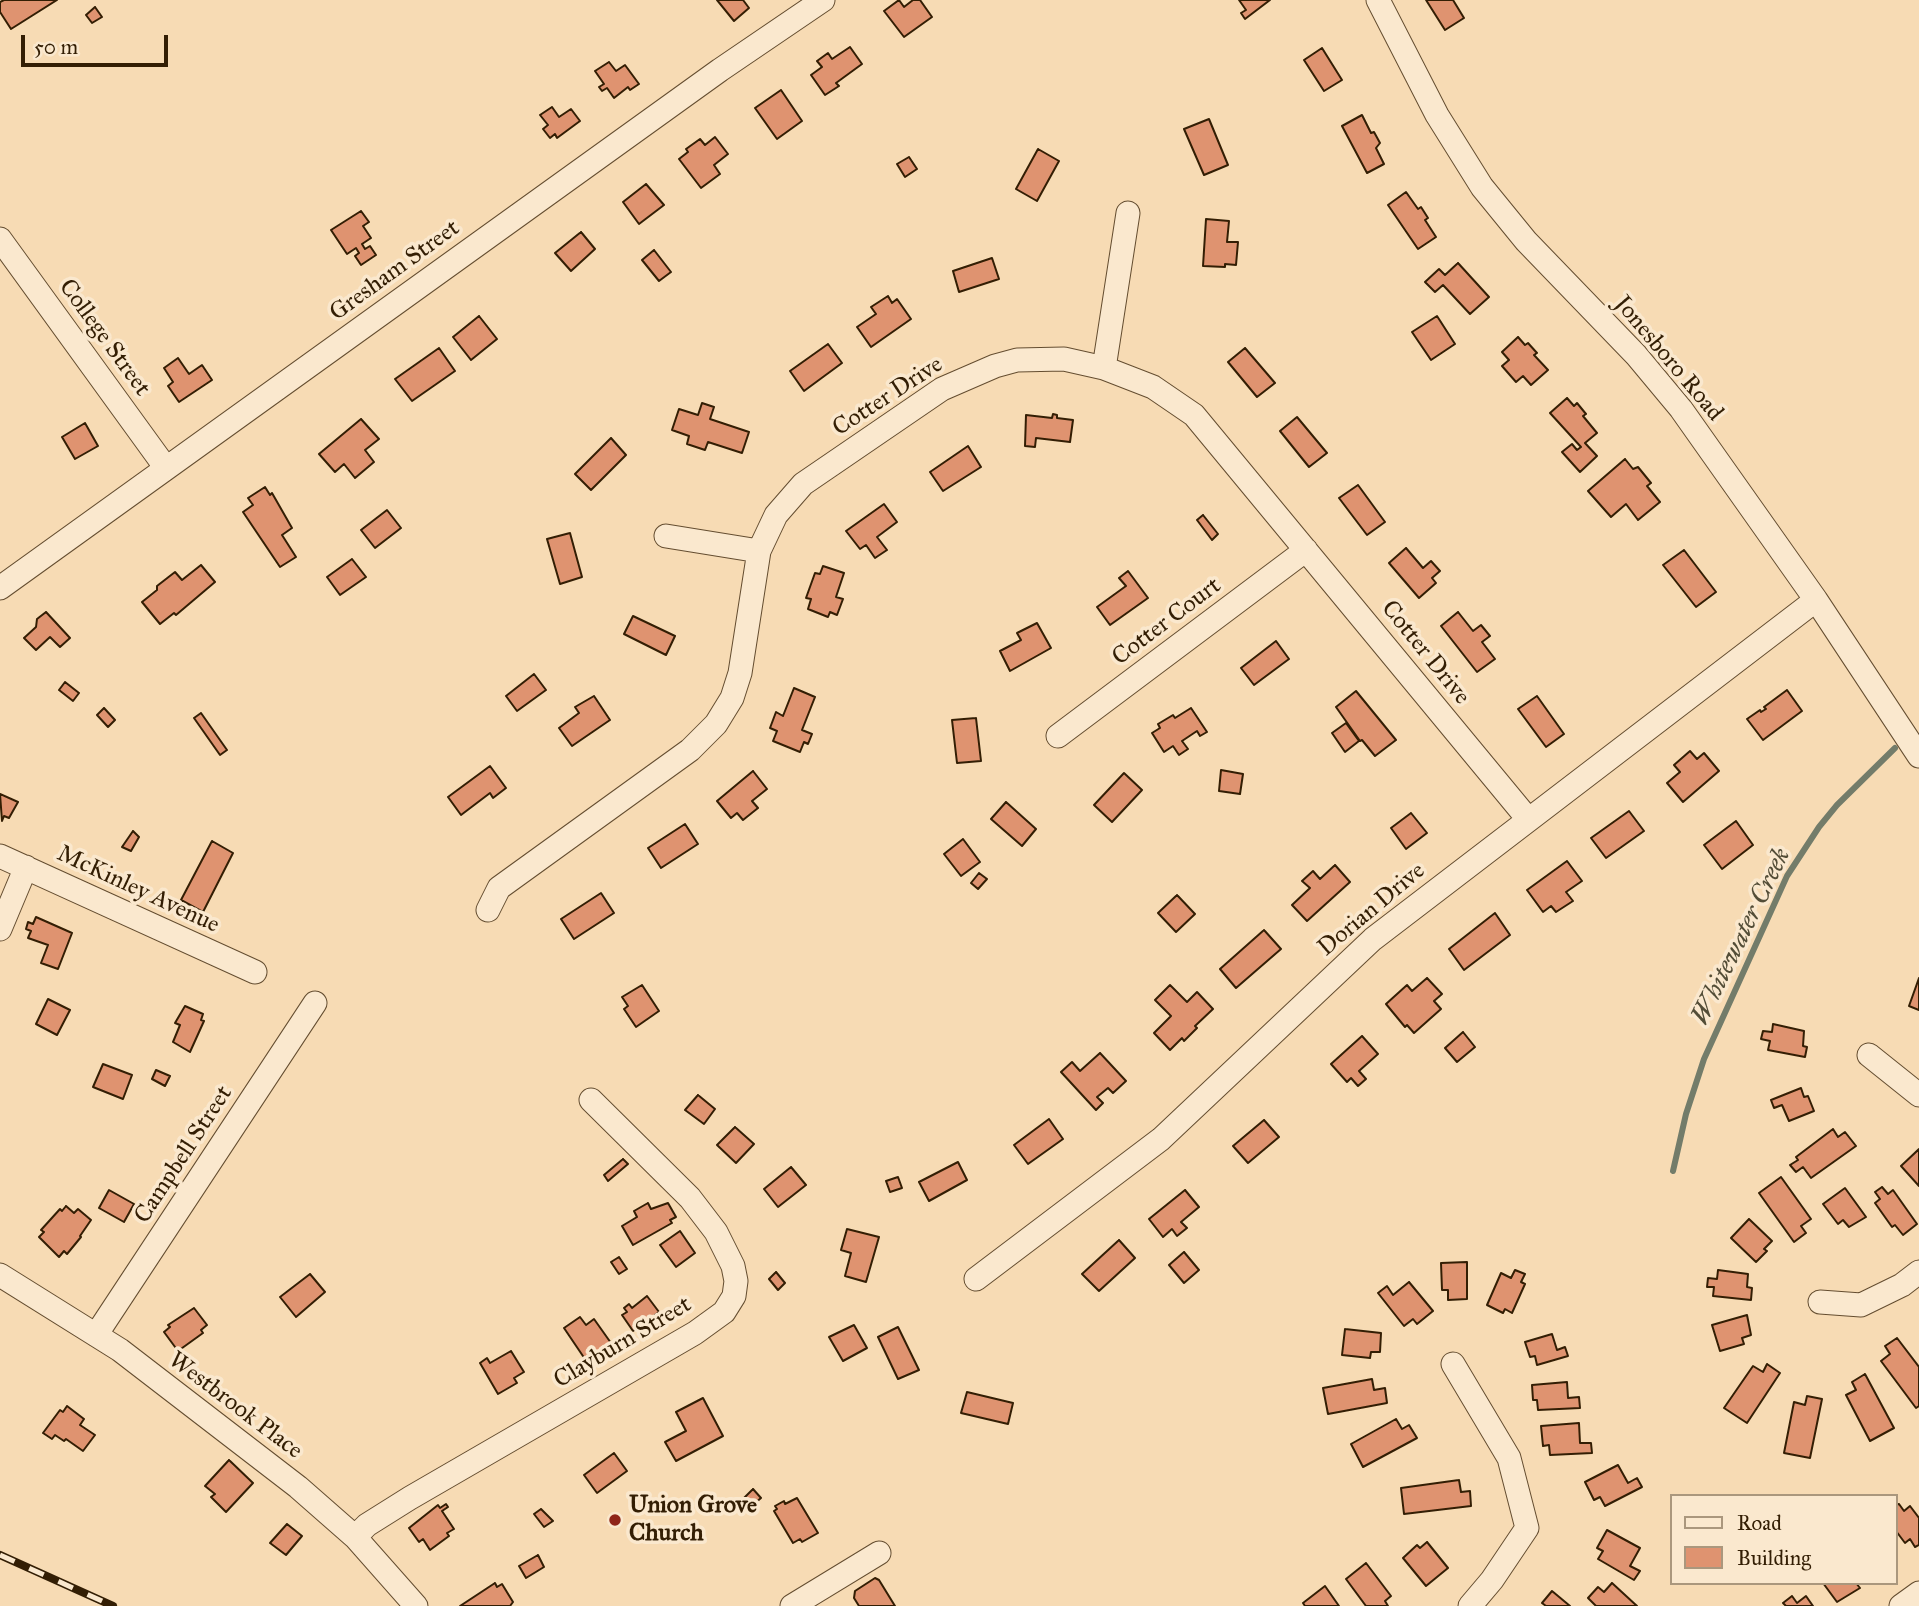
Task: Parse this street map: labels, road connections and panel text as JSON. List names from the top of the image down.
{
  "streets": {
    "street": [
      "Gresham Street",
      "College Street",
      "Jonesboro Road",
      "Cotter Drive",
      "Cotter Court",
      "McKinley Avenue",
      "Dorian Drive",
      "Campbell Street",
      "Clayburn Street",
      "Westbrook Place"
    ]
  },
  "crossings": [
    ["Gresham Street", "College Street"],
    ["Jonesboro Road", "Dorian Drive"],
    ["Cotter Drive", "Cotter Court"],
    ["Cotter Drive", "Dorian Drive"],
    ["Campbell Street", "Westbrook Place"],
    ["Clayburn Street", "Westbrook Place"]
  ],
  "water": ["Whitewater Creek"],
  "places": ["Union Grove Church"],
  "legend": ["Road", "Building"],
  "scale_bar": "50 m"
}
